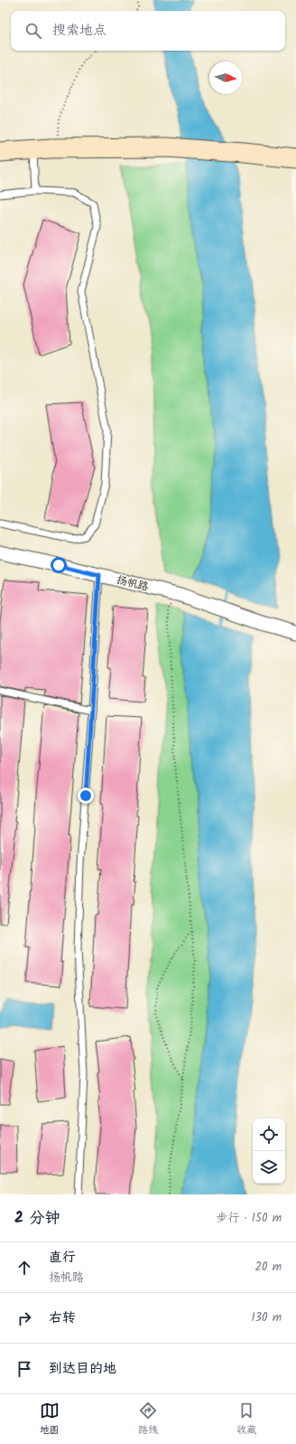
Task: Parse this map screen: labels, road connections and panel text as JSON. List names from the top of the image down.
{
  "streets": {
    "street": ["扬帆路"]
  },
  "north": "right",
  "page": {
    "search": "搜索地点",
    "heading": ["2 分钟", "步行 · 150 m"],
    "list": [
      ["直行", "扬帆路", "20 m"],
      ["右转", "130 m"],
      "到达目的地"
    ],
    "nav": ["地图", "路线", "收藏"]
  }
}
